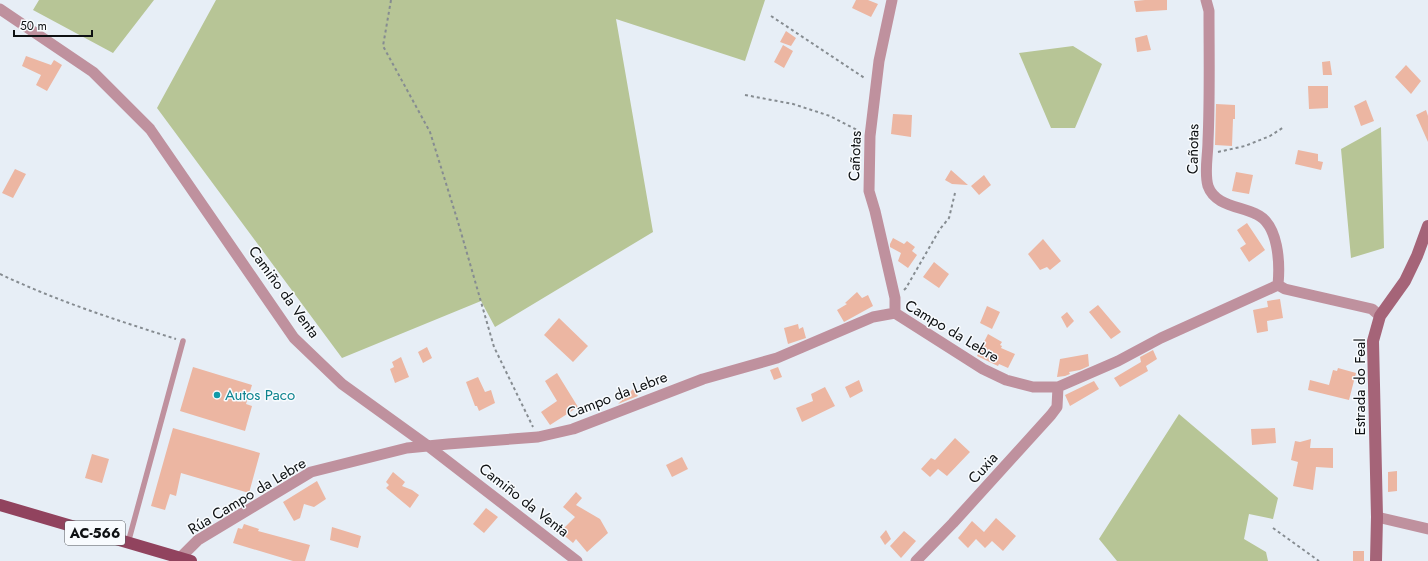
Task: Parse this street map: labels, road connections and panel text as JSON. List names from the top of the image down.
{
  "streets": {
    "main road": ["Estrada do Feal", "AC-566"],
    "street": [
      "Cañotas",
      "Camiño da Venta",
      "Campo da Lebre",
      "Cuxia",
      "Rúa Campo da Lebre"
    ]
  },
  "crossings": [
    ["Cañotas", "Campo da Lebre"],
    ["Camiño da Venta", "Campo da Lebre"],
    ["Camiño da Venta", "Rúa Campo da Lebre"],
    ["Campo da Lebre", "Cuxia"],
    ["Campo da Lebre", "Rúa Campo da Lebre"],
    ["Rúa Campo da Lebre", "AC-566"]
  ],
  "places": ["Autos Paco"],
  "scale_bar": "50 m"
}
